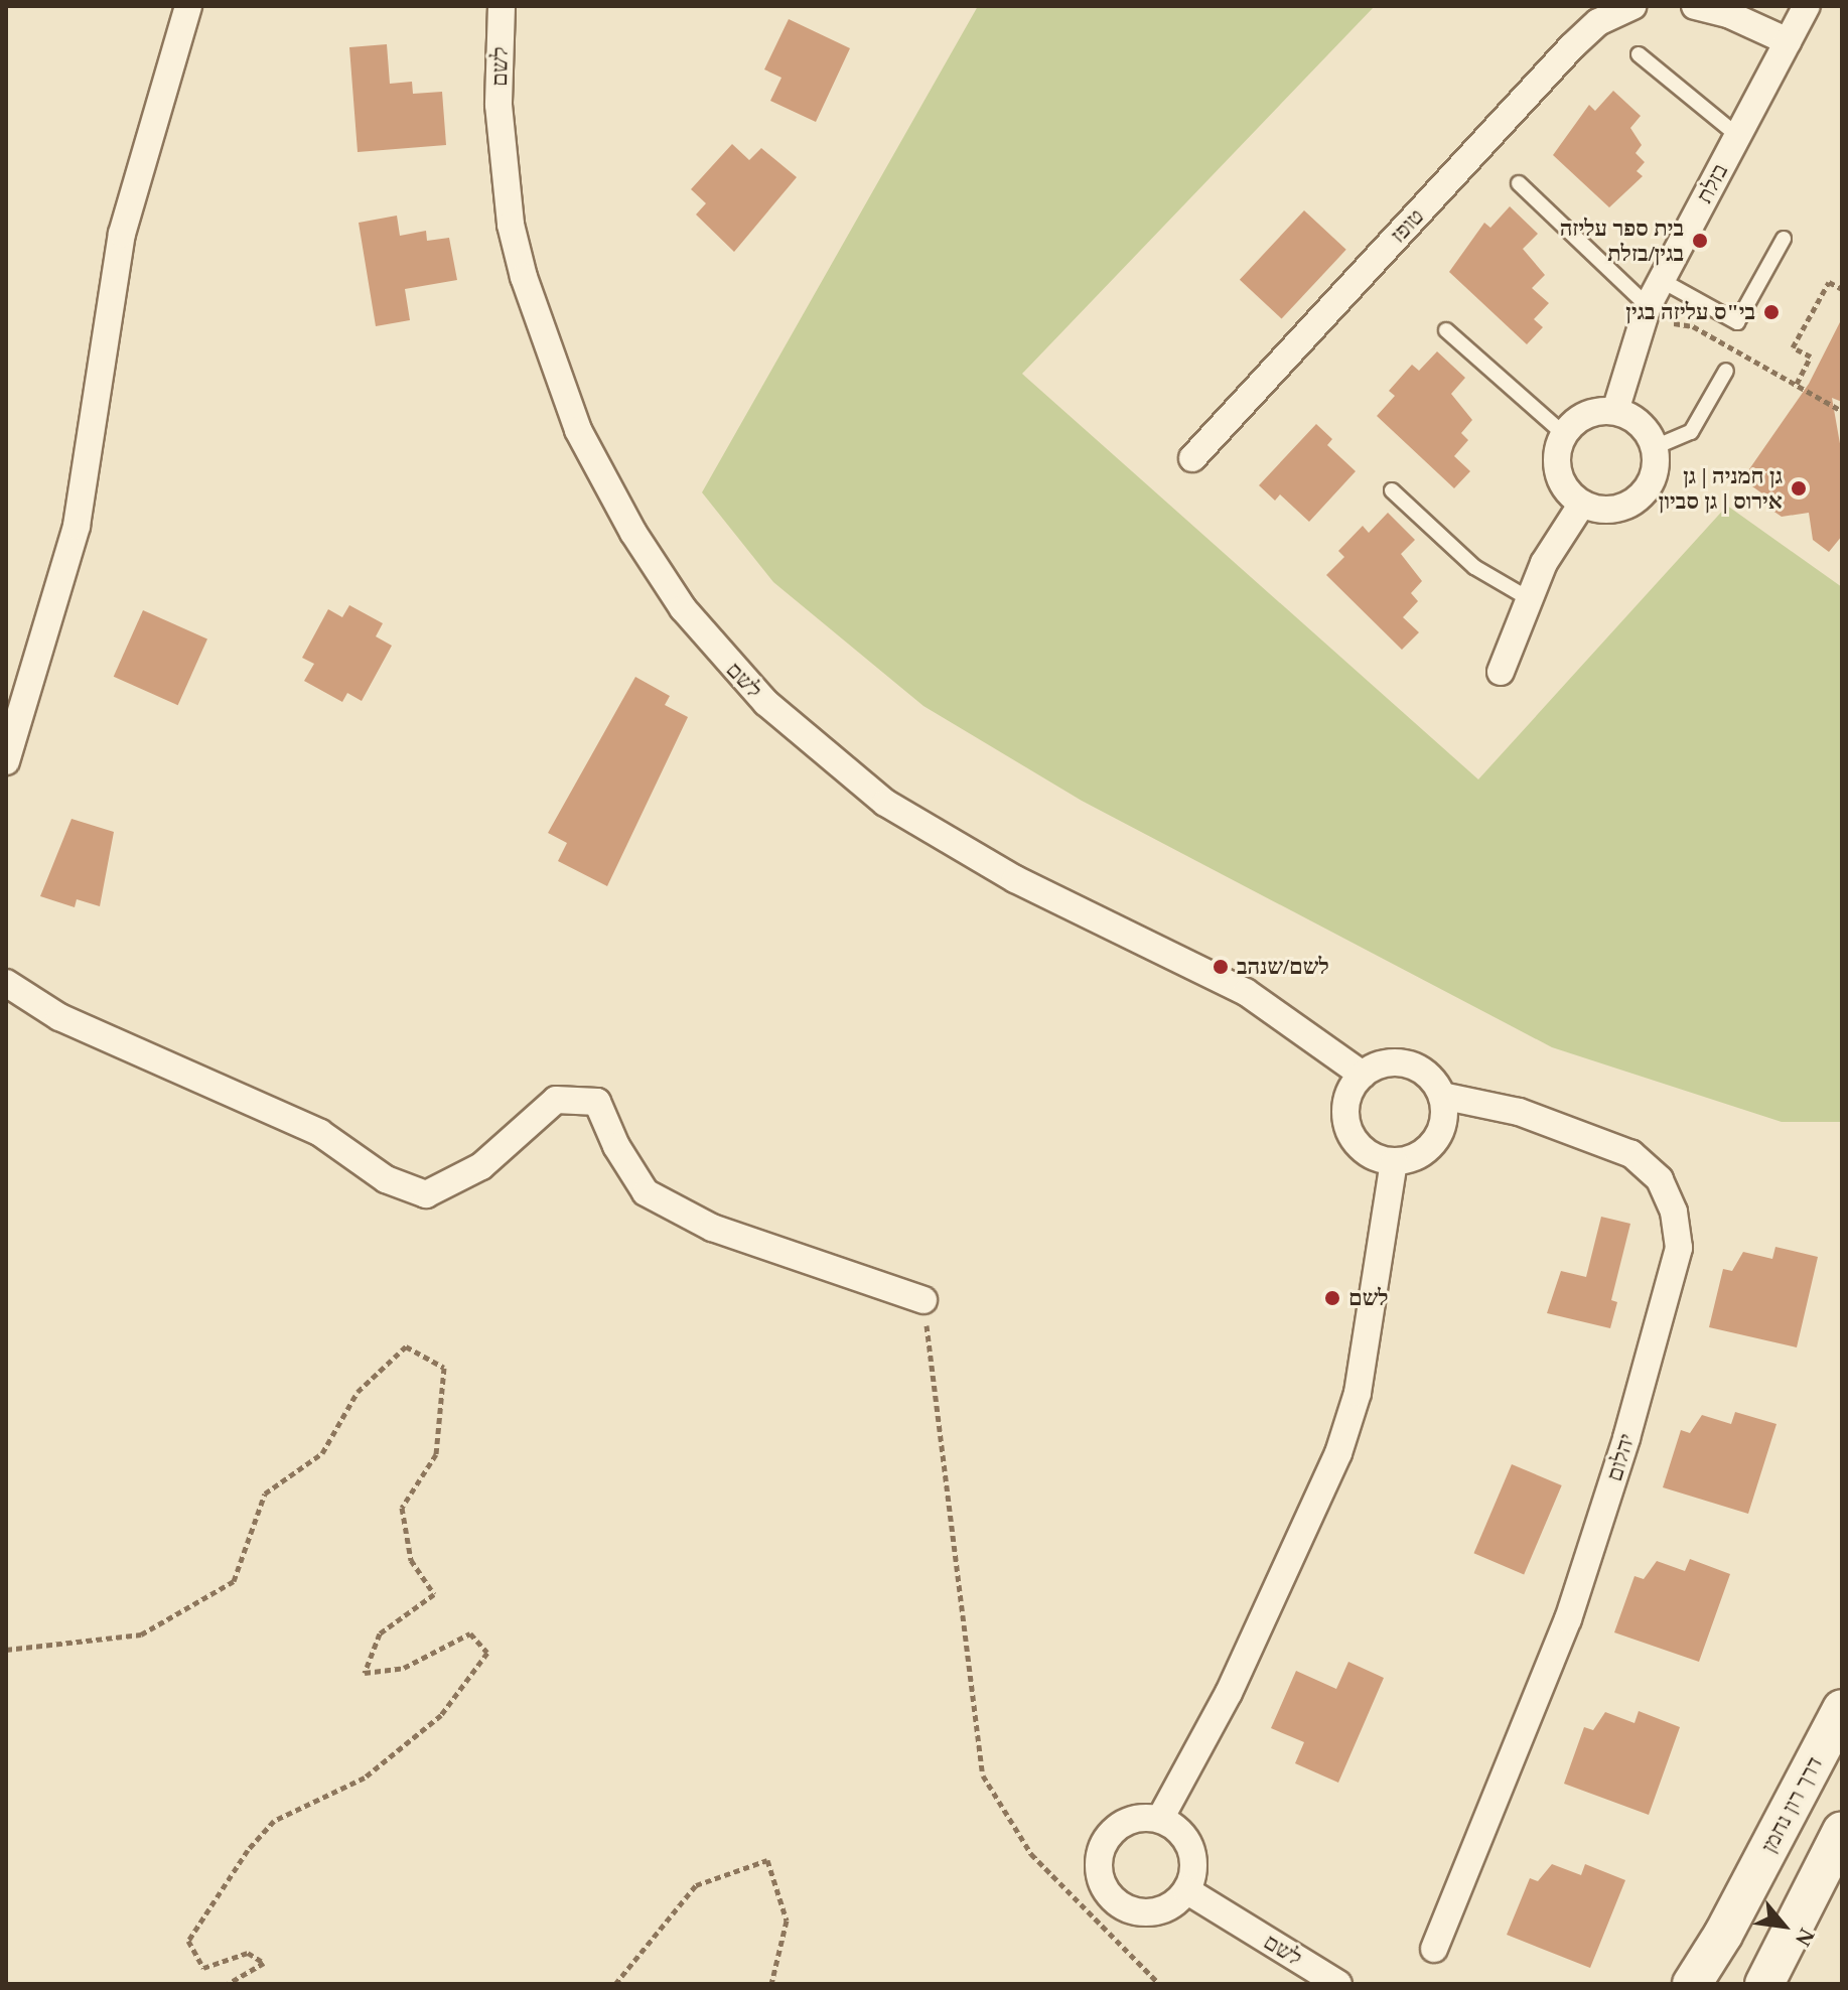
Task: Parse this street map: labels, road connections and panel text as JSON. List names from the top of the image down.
{
  "streets": {
    "main road": ["דרך רון נחמן"],
    "street": [
      "לשם",
      "בזלת",
      "טופז",
      "יהלום"
    ]
  },
  "crossings": [
    ["לשם", "יהלום"]
  ],
  "places": [
    "בית ספר עליזה בגין/בזלת",
    "בי\"ס עליזה בגין",
    "גן חמניה | גן אירוס | גן סביון",
    "לשם/שנהב",
    "לשם"
  ],
  "north": "bottom right"
}
